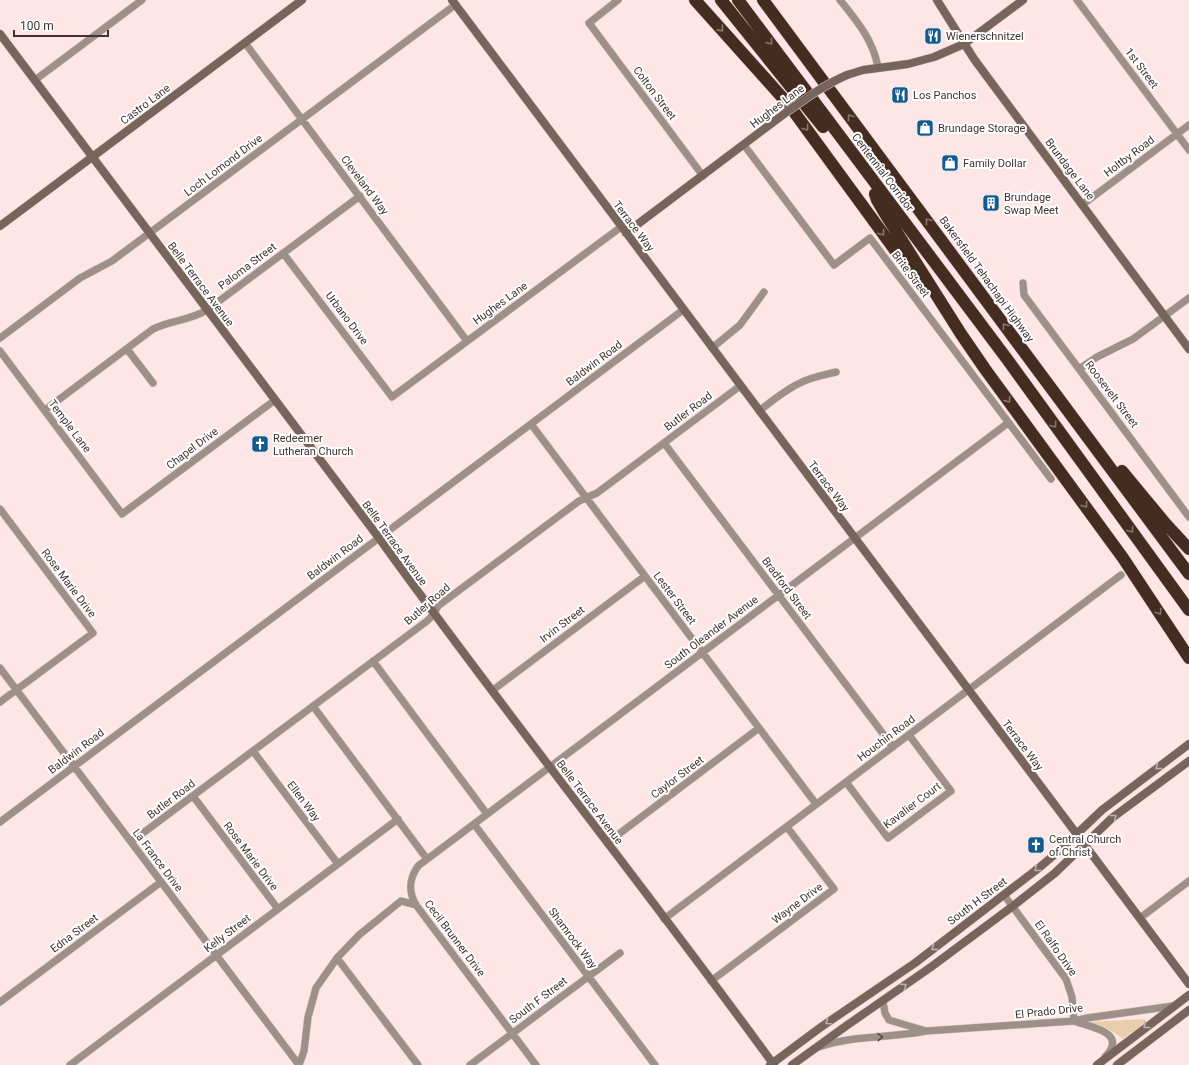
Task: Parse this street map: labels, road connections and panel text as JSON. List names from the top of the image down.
{
  "streets": {
    "highway": ["Centennial Corridor", "Bakersfield Tehachapi Highway"],
    "street": [
      "1st Street",
      "Colton Street",
      "Castro Lane",
      "Hughes Lane",
      "Holtby Road",
      "Loch Lomond Drive",
      "Brundage Lane",
      "Cleveland Way",
      "Terrace Way",
      "Paloma Street",
      "Brite Street",
      "Belle Terrace Avenue",
      "Urbano Drive",
      "Baldwin Road",
      "Roosevelt Street",
      "Butler Road",
      "Temple Lane",
      "Chapel Drive",
      "Rose Marie Drive",
      "Bradford Street",
      "Lester Street",
      "Irvin Street",
      "South Oleander Avenue",
      "Houchin Road",
      "Caylor Street",
      "Ellen Way",
      "Kavalier Court",
      "La France Drive",
      "South H Street",
      "Wayne Drive",
      "Edna Street",
      "Kelly Street",
      "Cecil Brunner Drive",
      "Shamrock Way",
      "El Ralfo Drive",
      "South F Street",
      "El Prado Drive"
    ]
  },
  "crossings": [
    ["1st Street", "Holtby Road"],
    ["Colton Street", "Hughes Lane"],
    ["Castro Lane", "Cleveland Way"],
    ["Castro Lane", "Belle Terrace Avenue"],
    ["Hughes Lane", "Brundage Lane"],
    ["Hughes Lane", "Cleveland Way"],
    ["Hughes Lane", "Terrace Way"],
    ["Hughes Lane", "Brite Street"],
    ["Hughes Lane", "Urbano Drive"],
    ["Holtby Road", "Brundage Lane"],
    ["Loch Lomond Drive", "Cleveland Way"],
    ["Loch Lomond Drive", "Terrace Way"],
    ["Loch Lomond Drive", "Belle Terrace Avenue"],
    ["Cleveland Way", "Paloma Street"],
    ["Terrace Way", "Baldwin Road"],
    ["Terrace Way", "Butler Road"],
    ["Terrace Way", "South Oleander Avenue"],
    ["Terrace Way", "Houchin Road"],
    ["Terrace Way", "South H Street"],
    ["Paloma Street", "Belle Terrace Avenue"],
    ["Paloma Street", "Urbano Drive"],
    ["Paloma Street", "Temple Lane"],
    ["Brite Street", "South Oleander Avenue"],
    ["Belle Terrace Avenue", "Baldwin Road"],
    ["Belle Terrace Avenue", "Butler Road"],
    ["Belle Terrace Avenue", "Chapel Drive"],
    ["Belle Terrace Avenue", "Irvin Street"],
    ["Belle Terrace Avenue", "South Oleander Avenue"],
    ["Belle Terrace Avenue", "Houchin Road"],
    ["Belle Terrace Avenue", "Caylor Street"],
    ["Belle Terrace Avenue", "South H Street"],
    ["Belle Terrace Avenue", "Wayne Drive"],
    ["Baldwin Road", "Lester Street"],
    ["Baldwin Road", "La France Drive"],
    ["Butler Road", "Rose Marie Drive"],
    ["Butler Road", "Bradford Street"],
    ["Butler Road", "Lester Street"],
    ["Butler Road", "Ellen Way"],
    ["Butler Road", "La France Drive"],
    ["Temple Lane", "Chapel Drive"],
    ["Rose Marie Drive", "La France Drive"],
    ["Rose Marie Drive", "Kelly Street"],
    ["Bradford Street", "South Oleander Avenue"],
    ["Bradford Street", "Houchin Road"],
    ["Lester Street", "Irvin Street"],
    ["Lester Street", "South Oleander Avenue"],
    ["Lester Street", "Houchin Road"],
    ["Lester Street", "Caylor Street"],
    ["South Oleander Avenue", "Cecil Brunner Drive"],
    ["South Oleander Avenue", "Shamrock Way"],
    ["Houchin Road", "Kavalier Court"],
    ["Houchin Road", "Wayne Drive"],
    ["Ellen Way", "Kelly Street"],
    ["La France Drive", "Edna Street"],
    ["La France Drive", "Kelly Street"],
    ["South H Street", "El Ralfo Drive"],
    ["Cecil Brunner Drive", "South F Street"],
    ["Shamrock Way", "South F Street"],
    ["El Ralfo Drive", "El Prado Drive"]
  ],
  "places": {
    "restaurant": ["Wienerschnitzel", "Los Panchos"],
    "shop": ["Brundage Storage", "Family Dollar"],
    "building": ["Brundage Swap Meet"],
    "church": ["Redeemer Lutheran Church", "Central Church of Christ"]
  },
  "scale_bar": "100 m"
}
